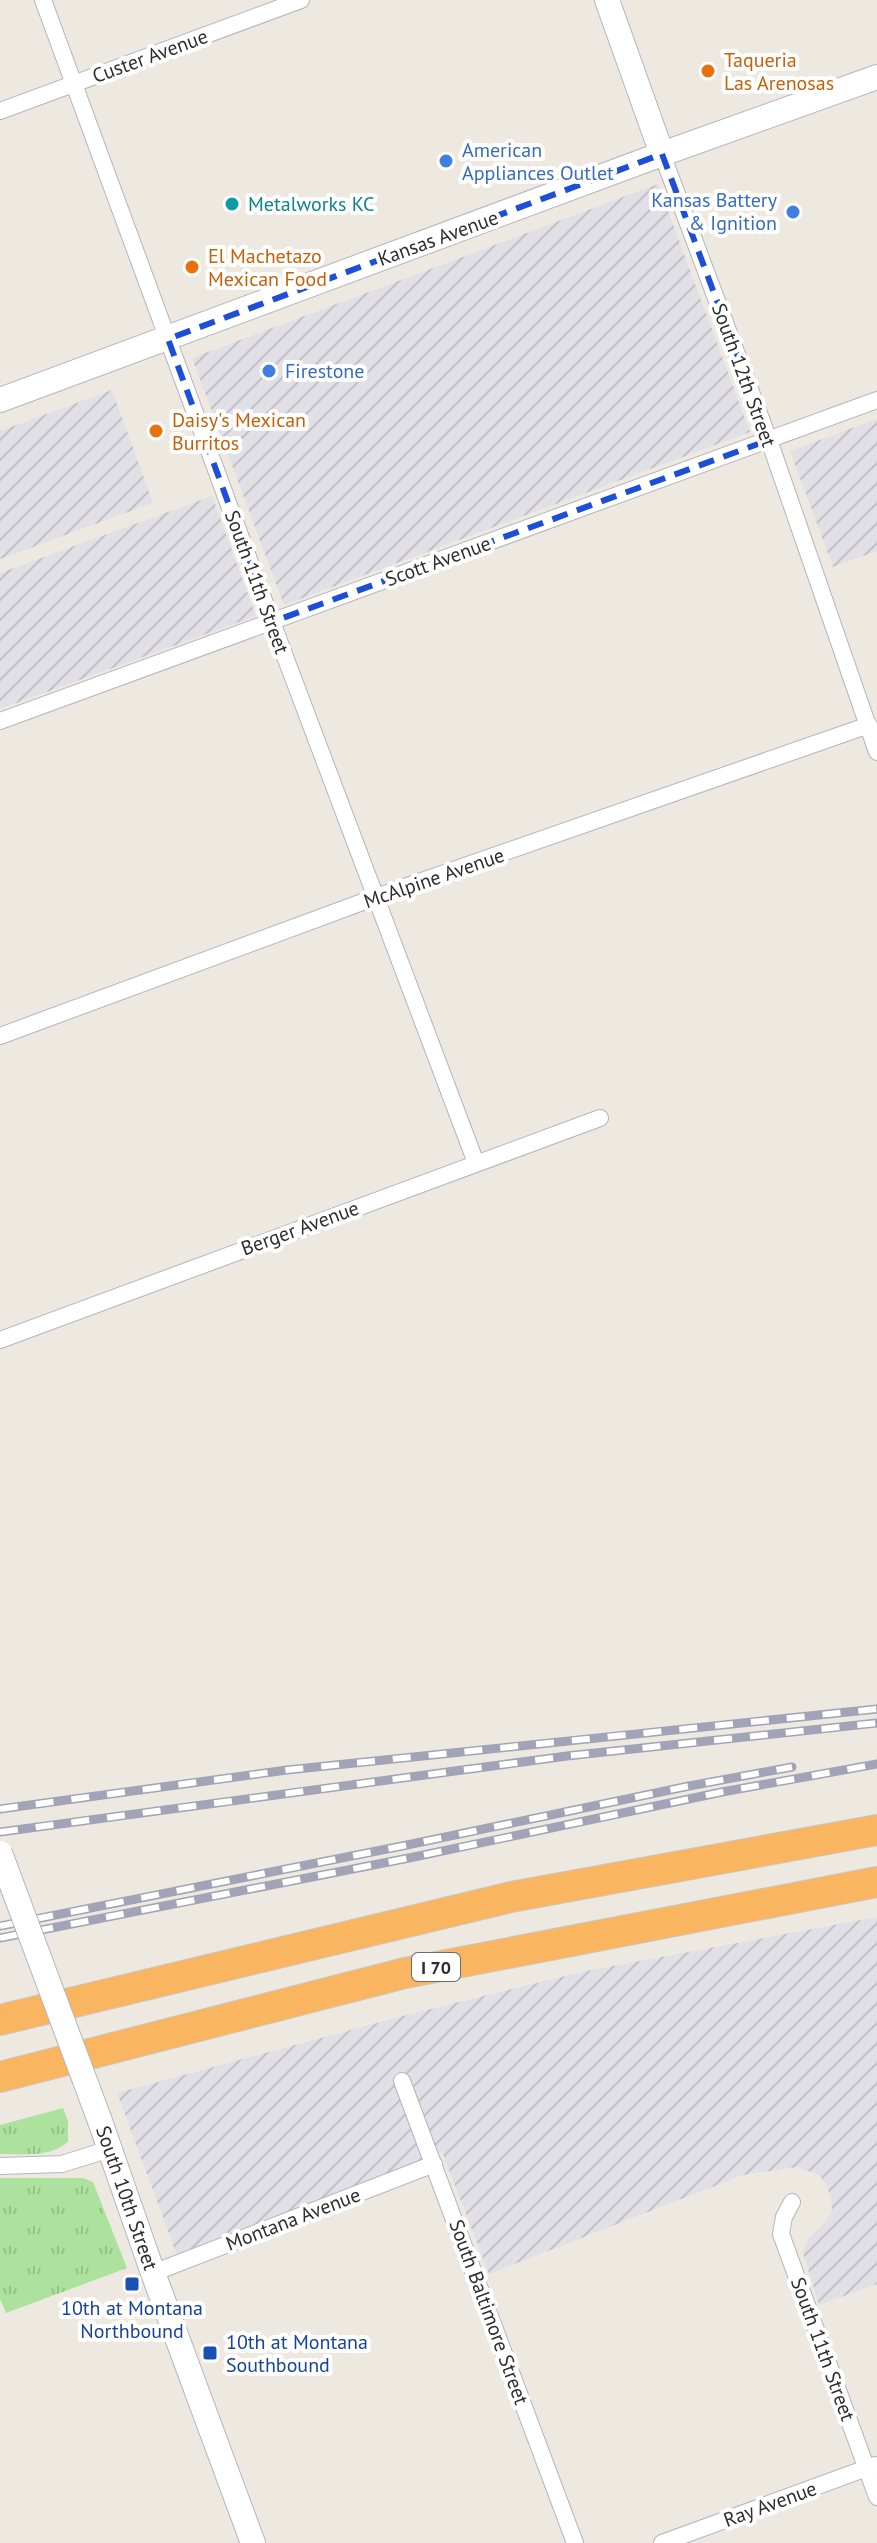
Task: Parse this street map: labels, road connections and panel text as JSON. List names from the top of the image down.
{
  "streets": {
    "highway": ["I 70"],
    "main road": ["Kansas Avenue", "South 12th Street", "South 10th Street"],
    "street": [
      "Custer Avenue",
      "Scott Avenue",
      "South 11th Street",
      "McAlpine Avenue",
      "Berger Avenue",
      "Montana Avenue",
      "South Baltimore Street",
      "Ray Avenue"
    ]
  },
  "crossings": [
    ["Custer Avenue", "South 11th Street"],
    ["Kansas Avenue", "South 12th Street"],
    ["Kansas Avenue", "South 11th Street"],
    ["South 12th Street", "Scott Avenue"],
    ["South 12th Street", "McAlpine Avenue"],
    ["Scott Avenue", "South 11th Street"],
    ["South 11th Street", "McAlpine Avenue"],
    ["South 11th Street", "Berger Avenue"],
    ["South 11th Street", "Ray Avenue"],
    ["South 10th Street", "Montana Avenue"],
    ["Montana Avenue", "South Baltimore Street"]
  ],
  "places": {
    "other": [
      "Taqueria Las Arenosas",
      "American Appliances Outlet",
      "Metalworks KC",
      "Kansas Battery & Ignition",
      "El Machetazo Mexican Food",
      "Firestone",
      "Daisy's Mexican Burritos"
    ],
    "transit": ["10th at Montana Northbound", "10th at Montana Southbound"]
  }
}
